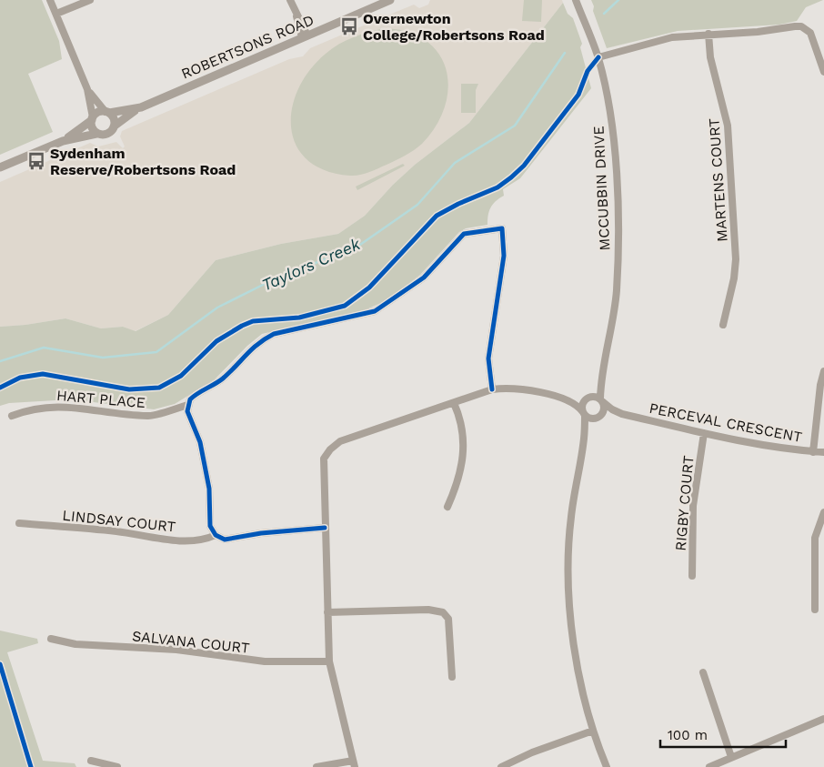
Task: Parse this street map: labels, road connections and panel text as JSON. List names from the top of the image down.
{
  "streets": {
    "street": [
      "ROBERTSONS ROAD",
      "MARTENS COURT",
      "MCCUBBIN DRIVE",
      "HART PLACE",
      "PERCEVAL CRESCENT",
      "RIGBY COURT",
      "LINDSAY COURT",
      "SALVANA COURT"
    ]
  },
  "crossings": [
    ["MCCUBBIN DRIVE", "PERCEVAL CRESCENT"],
    ["PERCEVAL CRESCENT", "RIGBY COURT"]
  ],
  "water": ["Taylors Creek"],
  "places": {
    "bus stop": ["Overnewton College/Robertsons Road", "Sydenham Reserve/Robertsons Road"]
  },
  "scale_bar": "100 m"
}
